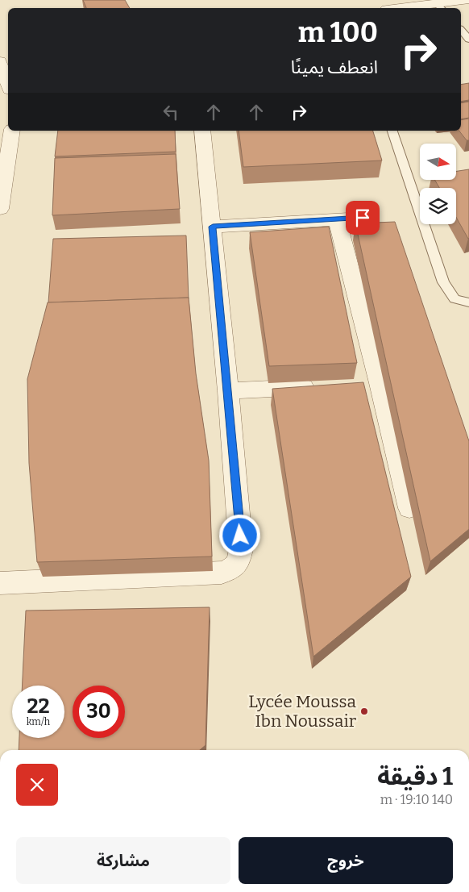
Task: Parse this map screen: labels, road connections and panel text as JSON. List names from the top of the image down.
{
  "places": ["Lycée Moussa Ibn Noussair"],
  "north": "right",
  "page": {
    "turn": ["100 m", "انعطف يمينًا"],
    "speed": "22 km/h",
    "limit": "30",
    "heading": ["1 دقيقة", "140 m · 19:10"],
    "buttons": ["خروج", "مشاركة"]
  }
}
